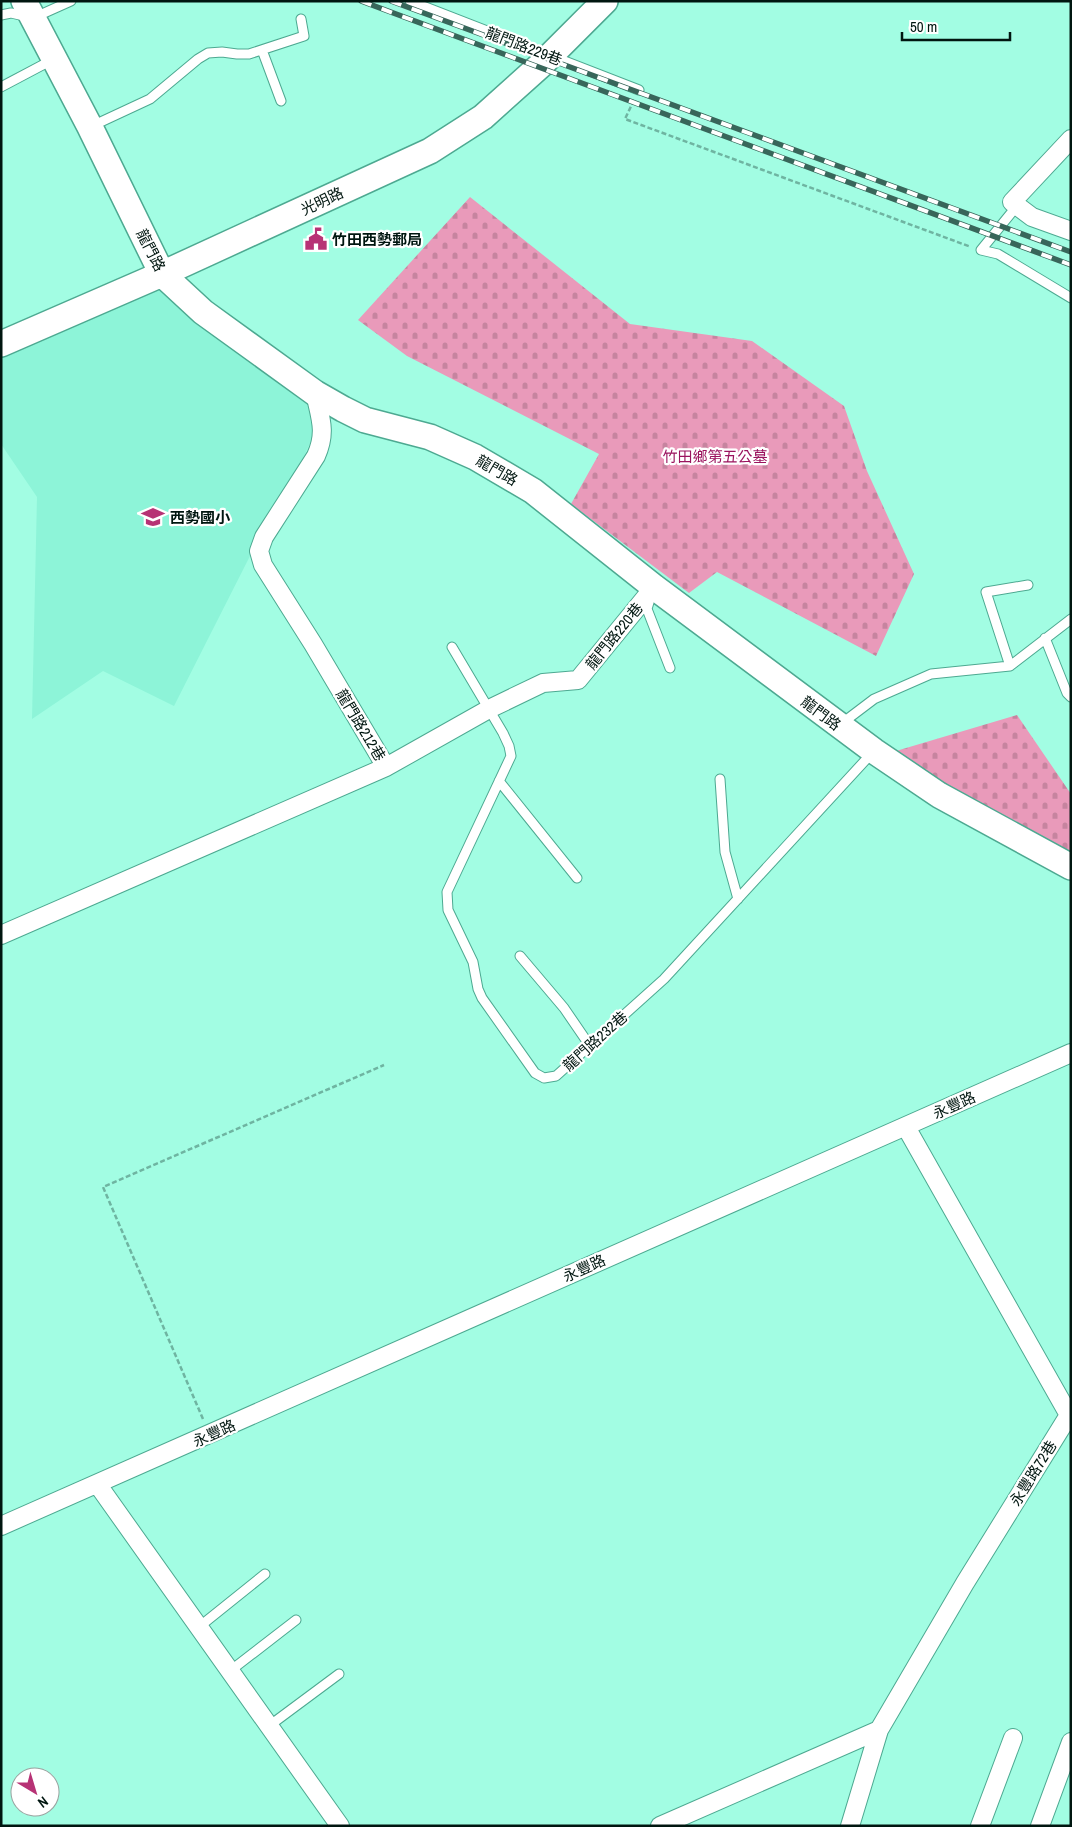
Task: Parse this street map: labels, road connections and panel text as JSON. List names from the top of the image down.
{
  "streets": {
    "street": [
      "光明路",
      "龍門路",
      "龍門路220巷",
      "龍門路212巷",
      "永豐路",
      "永豐路72巷"
    ],
    "lane": ["龍門路229巷", "龍門路232巷"]
  },
  "crossings": [
    ["龍門路229巷", "光明路"],
    ["光明路", "龍門路"],
    ["龍門路", "龍門路220巷"],
    ["龍門路", "龍門路212巷"],
    ["龍門路", "龍門路232巷"],
    ["龍門路220巷", "龍門路212巷"],
    ["永豐路", "永豐路72巷"]
  ],
  "parks": ["竹田鄉第五公墓"],
  "places": {
    "public building": ["竹田西勢郵局"],
    "school or university": ["西勢國小"]
  },
  "scale_bar": "50 m",
  "north": "bottom right"
}
